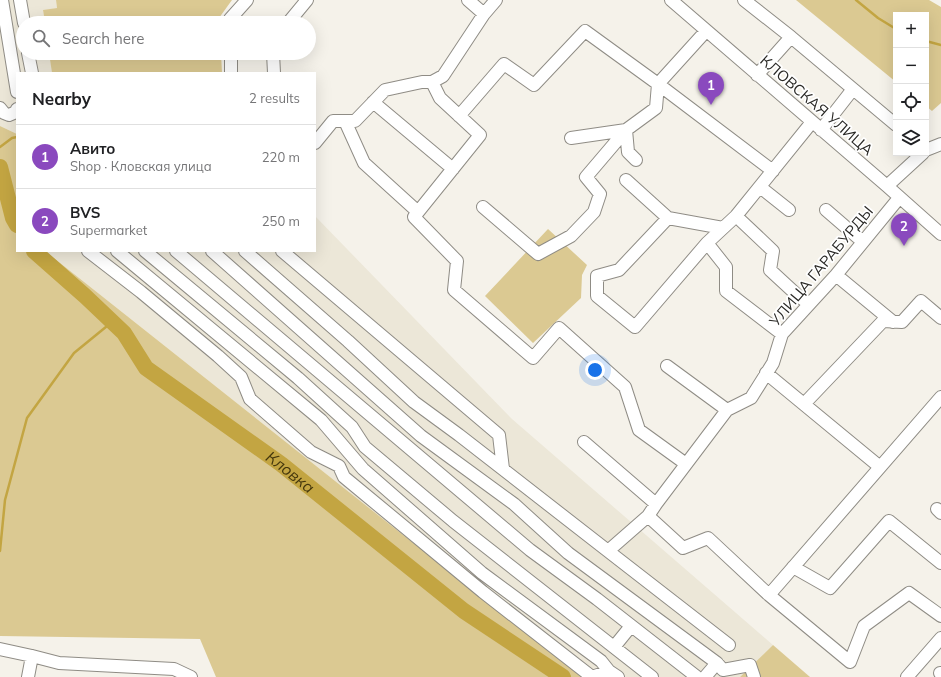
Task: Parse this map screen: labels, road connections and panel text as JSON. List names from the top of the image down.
{
  "streets": {
    "street": ["КЛОВСКАЯ УЛИЦА", "УЛИЦА ГАРАБУРДЫ"]
  },
  "crossings": [
    ["КЛОВСКАЯ УЛИЦА", "УЛИЦА ГАРАБУРДЫ"]
  ],
  "water": ["Кловка"],
  "page": {
    "map_buttons": ["+", "−"],
    "search": "Search here",
    "pins": ["1", "2"],
    "heading": ["Nearby", "2 results"],
    "list": [
      {
        "mark": "1",
        "name": "Авито",
        "note": "Shop · Кловская улица",
        "value": "220 m"
      },
      {
        "mark": "2",
        "name": "BVS",
        "note": "Supermarket",
        "value": "250 m"
      }
    ]
  }
}
